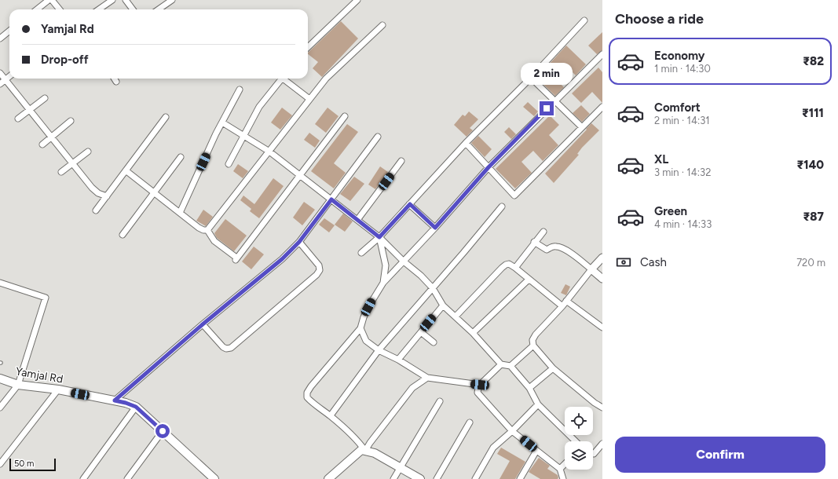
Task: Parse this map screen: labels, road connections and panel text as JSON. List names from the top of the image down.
{
  "streets": {
    "main road": ["Yamjal Rd"]
  },
  "scale_bar": "50 m",
  "page": {
    "heading": "Choose a ride",
    "banner": ["Yamjal Rd", "Drop-off"],
    "list": [
      {
        "name": "Economy",
        "note": "1 min · 14:30",
        "value": "₹82"
      },
      {
        "name": "Comfort",
        "note": "2 min · 14:31",
        "value": "₹111"
      },
      {
        "name": "XL",
        "note": "3 min · 14:32",
        "value": "₹140"
      },
      {
        "name": "Green",
        "note": "4 min · 14:33",
        "value": "₹87"
      }
    ],
    "bubble": "2 min",
    "pay": ["Cash", "720 m"],
    "buttons": "Confirm",
    "scale": "50 m"
  }
}
